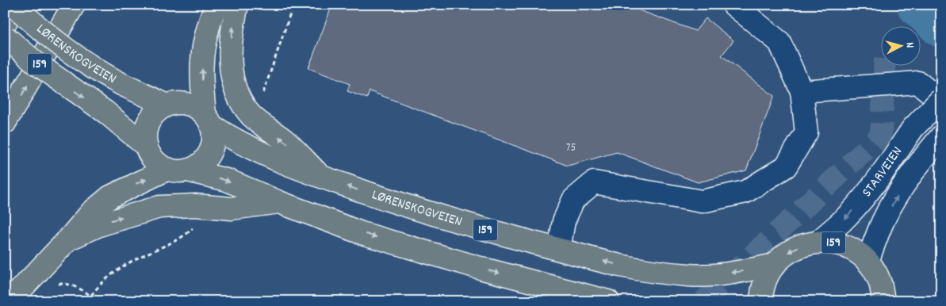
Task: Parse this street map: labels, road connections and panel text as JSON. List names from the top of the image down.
{
  "streets": {
    "highway": ["LØRENSKOGVEIEN", "159"],
    "street": ["STARVEIEN"]
  },
  "crossings": [
    ["LØRENSKOGVEIEN", "159"],
    ["159", "STARVEIEN"]
  ],
  "house_numbers": ["75"],
  "north": "right"
}
